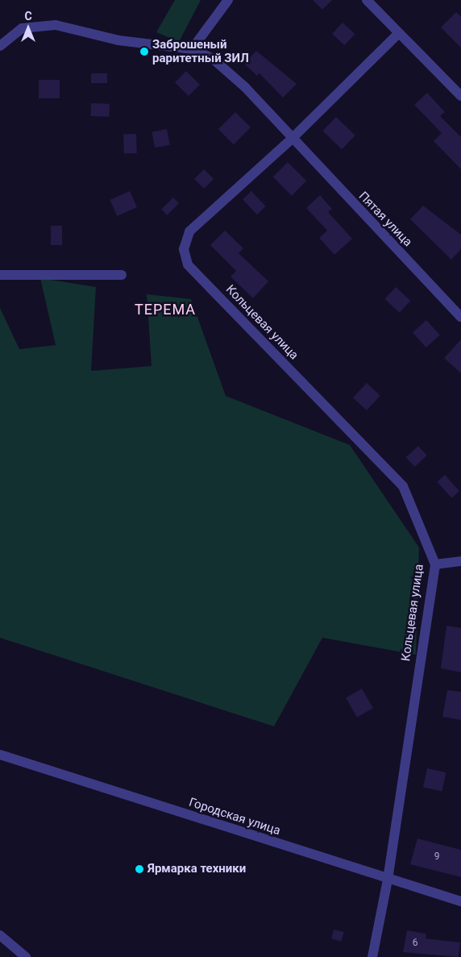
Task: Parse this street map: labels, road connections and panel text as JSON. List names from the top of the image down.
{
  "streets": {
    "street": ["Пятая улица", "Кольцевая улица", "Городская улица"]
  },
  "crossings": [
    ["Пятая улица", "Кольцевая улица"],
    ["Кольцевая улица", "Городская улица"]
  ],
  "districts": ["ТЕРЕМА"],
  "places": ["Заброшеный раритетный ЗИЛ", "Ярмарка техники"],
  "house_numbers": ["9", "6"],
  "north": "top"
}
